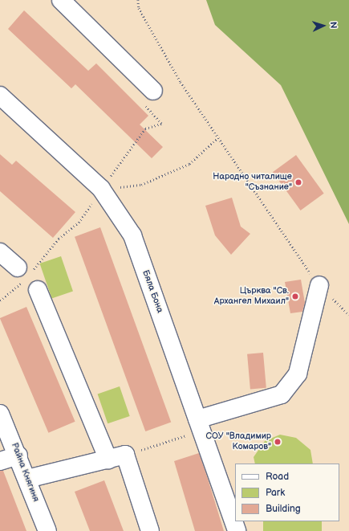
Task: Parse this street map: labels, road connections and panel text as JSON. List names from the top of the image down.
{
  "streets": {
    "street": ["Бяла Бона", "Райна Княгиня"]
  },
  "places": ["Народно читалище \"Съзнание\"", "Църква \"Св. Архангел Михаил\"", "СОУ \"Владимир Комаров\""],
  "legend": ["Road", "Park", "Building"],
  "north": "right"
}
